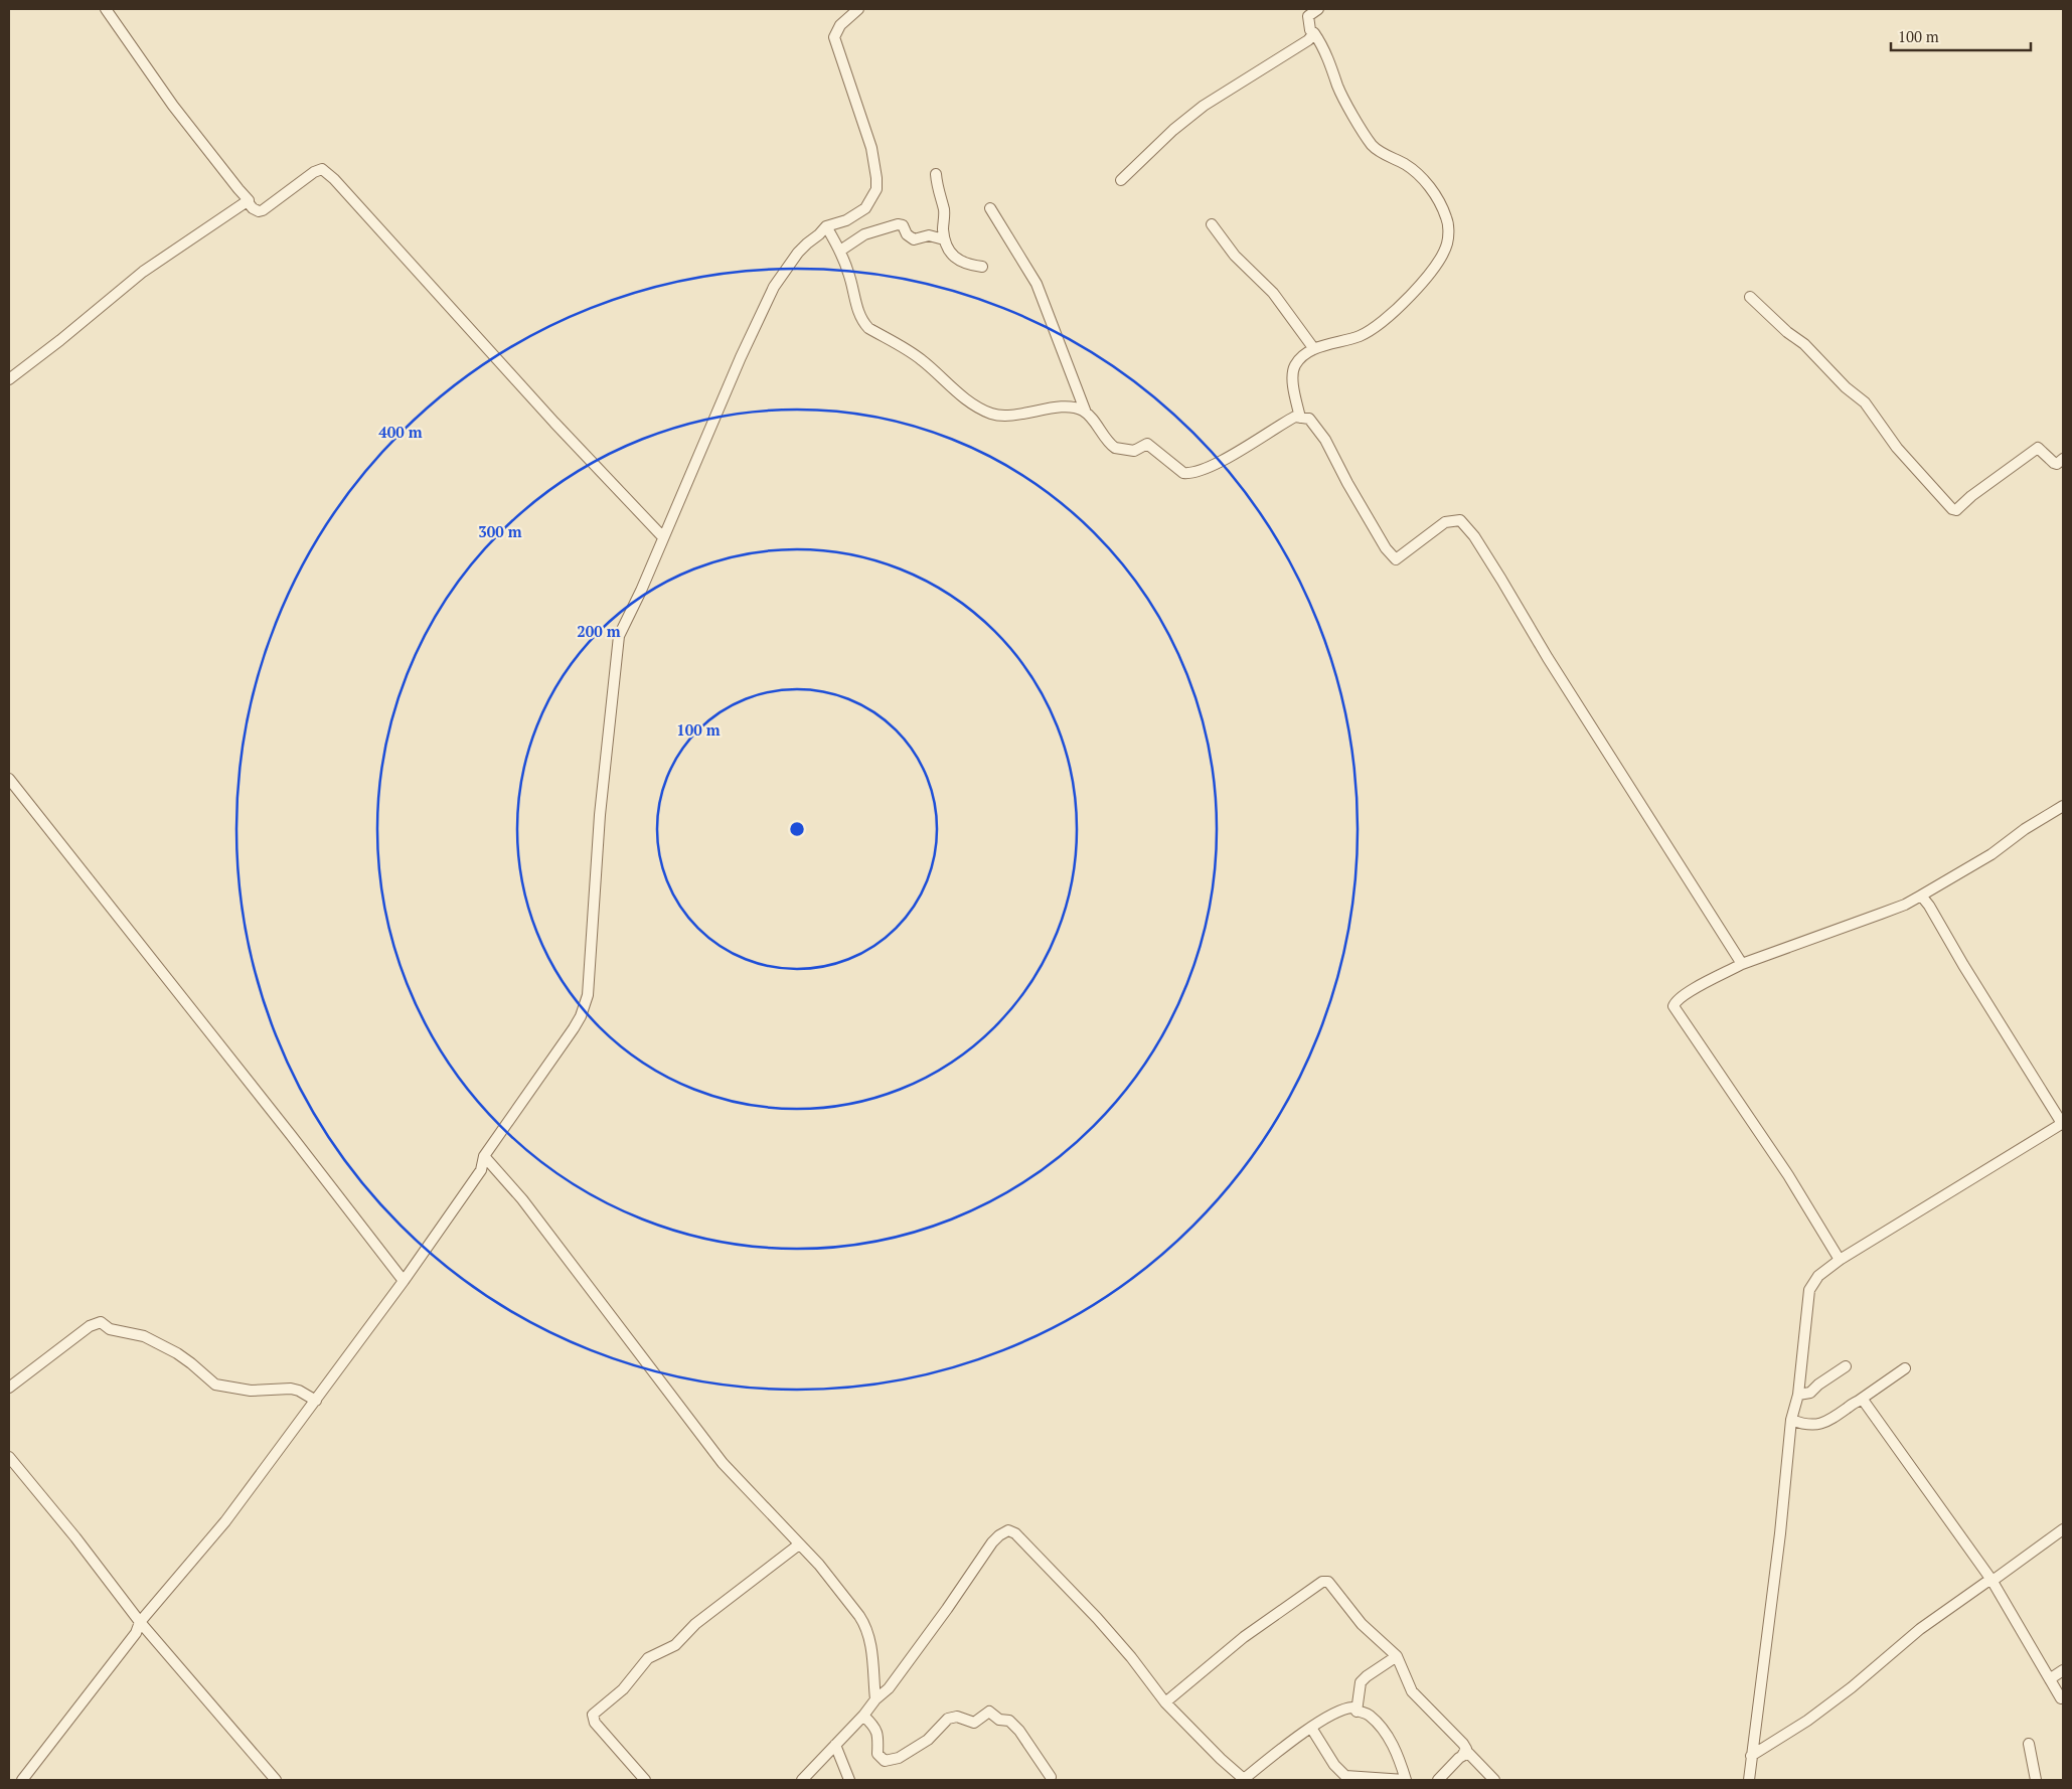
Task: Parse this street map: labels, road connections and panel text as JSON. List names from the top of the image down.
{
  "scale_bar": "100 m",
  "rings": [
    "400 m",
    "300 m",
    "200 m",
    "100 m"
  ]
}
